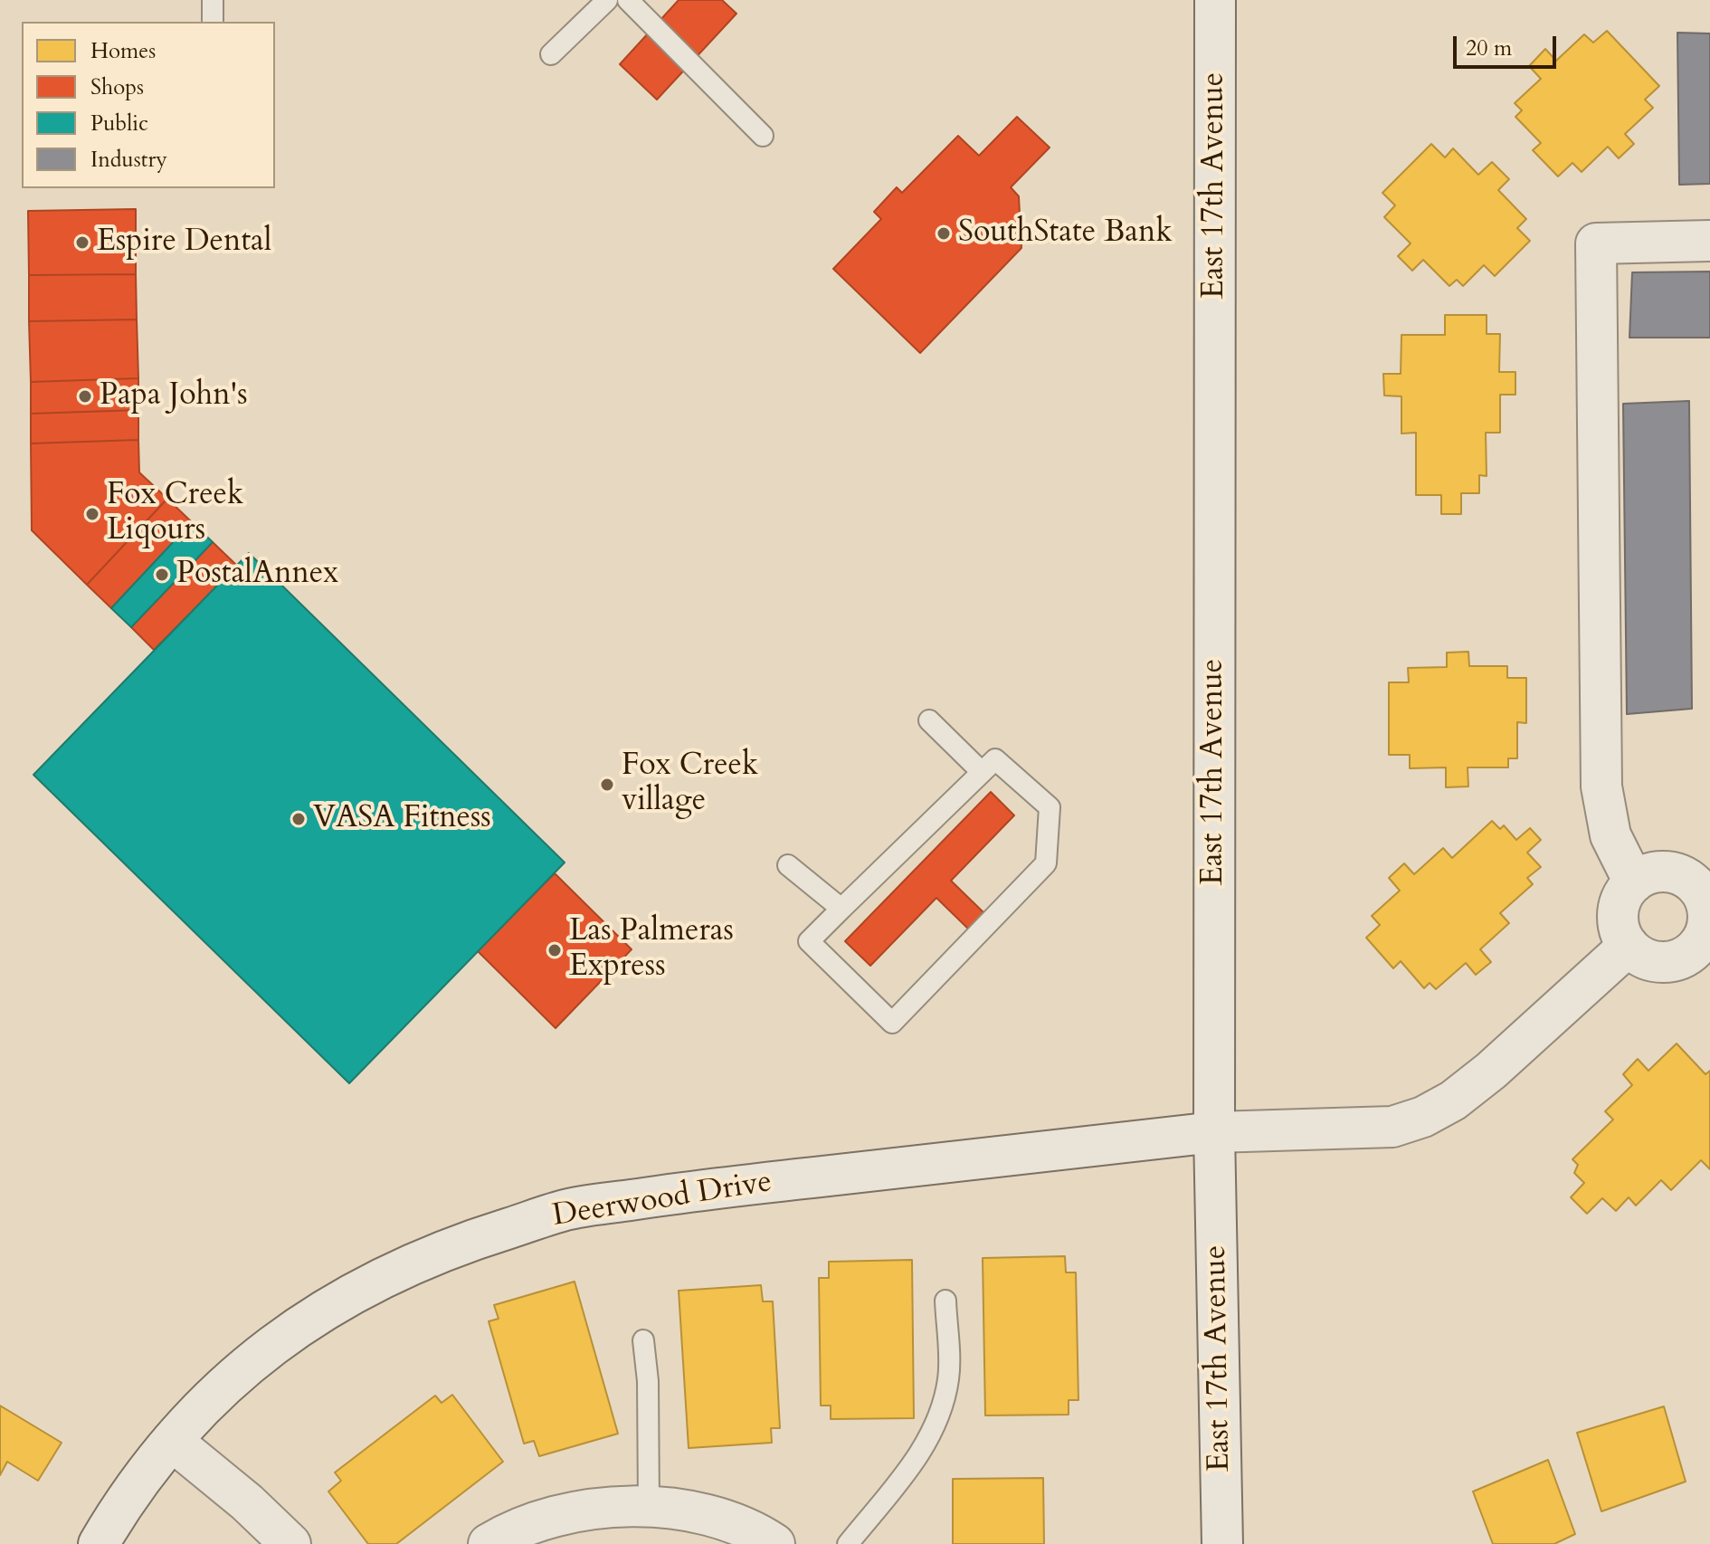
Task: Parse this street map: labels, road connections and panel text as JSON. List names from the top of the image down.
{
  "streets": {
    "street": ["East 17th Avenue", "Deerwood Drive"]
  },
  "crossings": [
    ["East 17th Avenue", "Deerwood Drive"]
  ],
  "places": [
    "SouthState Bank",
    "Espire Dental",
    "Papa John's",
    "Fox Creek Liqours",
    "PostalAnnex",
    "Fox Creek village",
    "VASA Fitness",
    "Las Palmeras Express"
  ],
  "legend": [
    "Homes",
    "Shops",
    "Public",
    "Industry"
  ],
  "scale_bar": "20 m"
}
